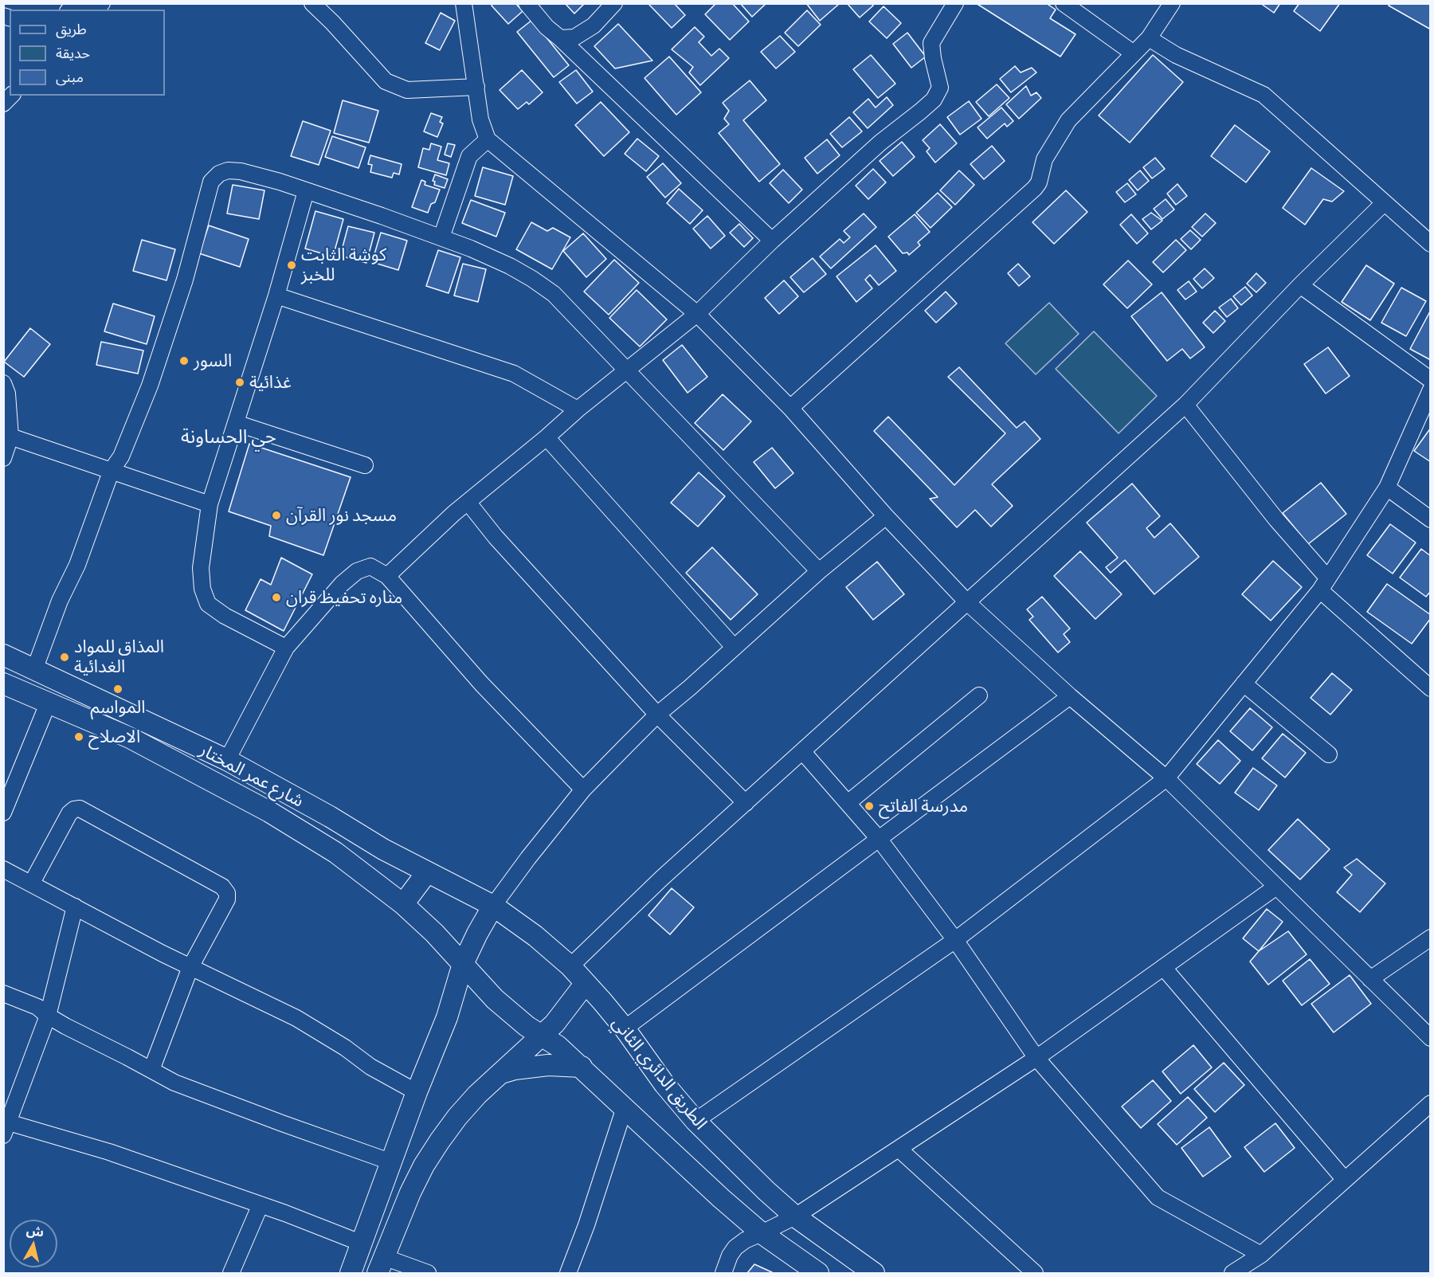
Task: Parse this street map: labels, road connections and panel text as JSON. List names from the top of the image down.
{
  "streets": {
    "main road": ["شارع عمر المختار", "الطريق الدائري الثاني"]
  },
  "crossings": [
    ["شارع عمر المختار", "الطريق الدائري الثاني"]
  ],
  "districts": ["حي الحساونة"],
  "places": [
    "كوشة الثابت للخبز",
    "السور",
    "غذائية",
    "مسجد نور القرآن",
    "مناره تحفيظ قران",
    "المذاق للمواد الغدائية",
    "المواسم",
    "الاصلاح",
    "مدرسة الفاتح"
  ],
  "legend": ["طريق", "حديقة", "مبنى"],
  "north": "top"
}
